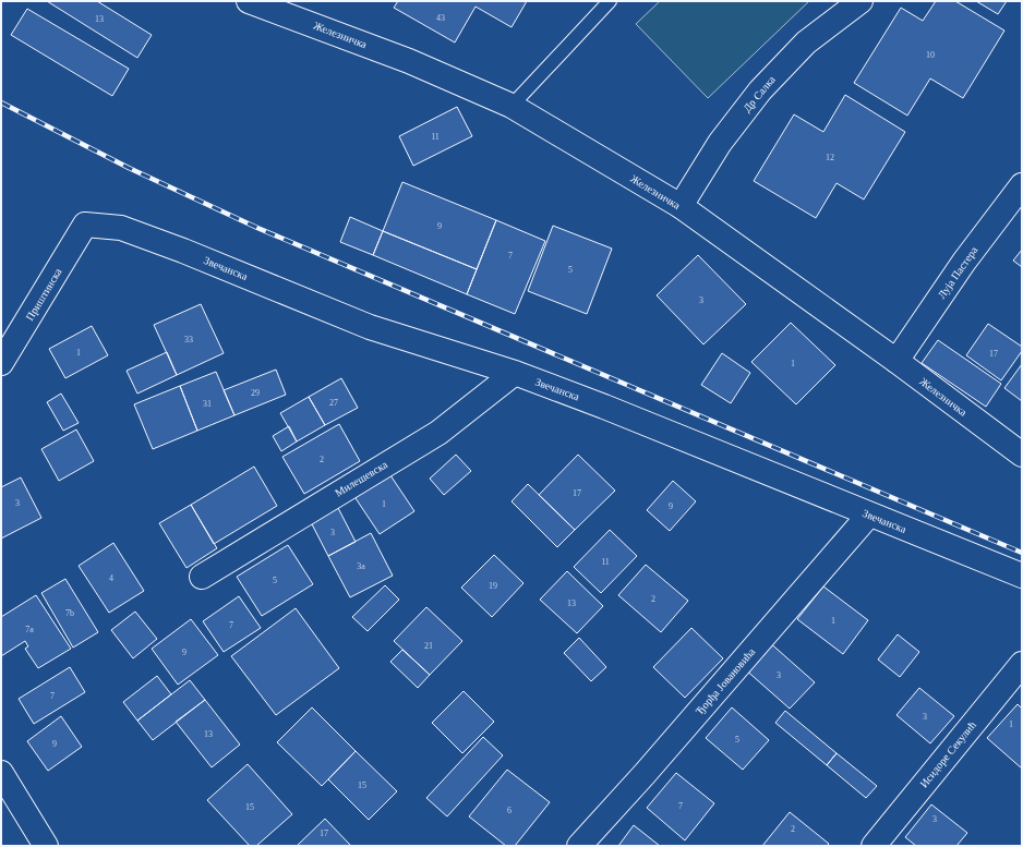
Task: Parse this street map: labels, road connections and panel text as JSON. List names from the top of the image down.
{
  "streets": {
    "street": [
      "Железничка",
      "Др Салка",
      "Звечанска",
      "Луја Пастера",
      "Приштинска",
      "Милешевска",
      "Ђорђа Јовановића",
      "Исидоре Секулић"
    ]
  },
  "crossings": [
    ["Железничка", "Др Салка"],
    ["Железничка", "Луја Пастера"],
    ["Звечанска", "Приштинска"],
    ["Звечанска", "Милешевска"],
    ["Звечанска", "Ђорђа Јовановића"]
  ],
  "house_numbers": [
    "43",
    "13",
    "10",
    "11",
    "12",
    "9",
    "7",
    "5",
    "3",
    "33",
    "1",
    "17",
    "1",
    "29",
    "27",
    "31",
    "2",
    "17",
    "3",
    "1",
    "9",
    "3",
    "11",
    "3a",
    "4",
    "5",
    "19",
    "2",
    "13",
    "7b",
    "1",
    "7",
    "7a",
    "21",
    "9",
    "3",
    "7",
    "3",
    "1",
    "13",
    "5",
    "9",
    "15",
    "7",
    "15",
    "6",
    "3",
    "2",
    "17"
  ]
}
